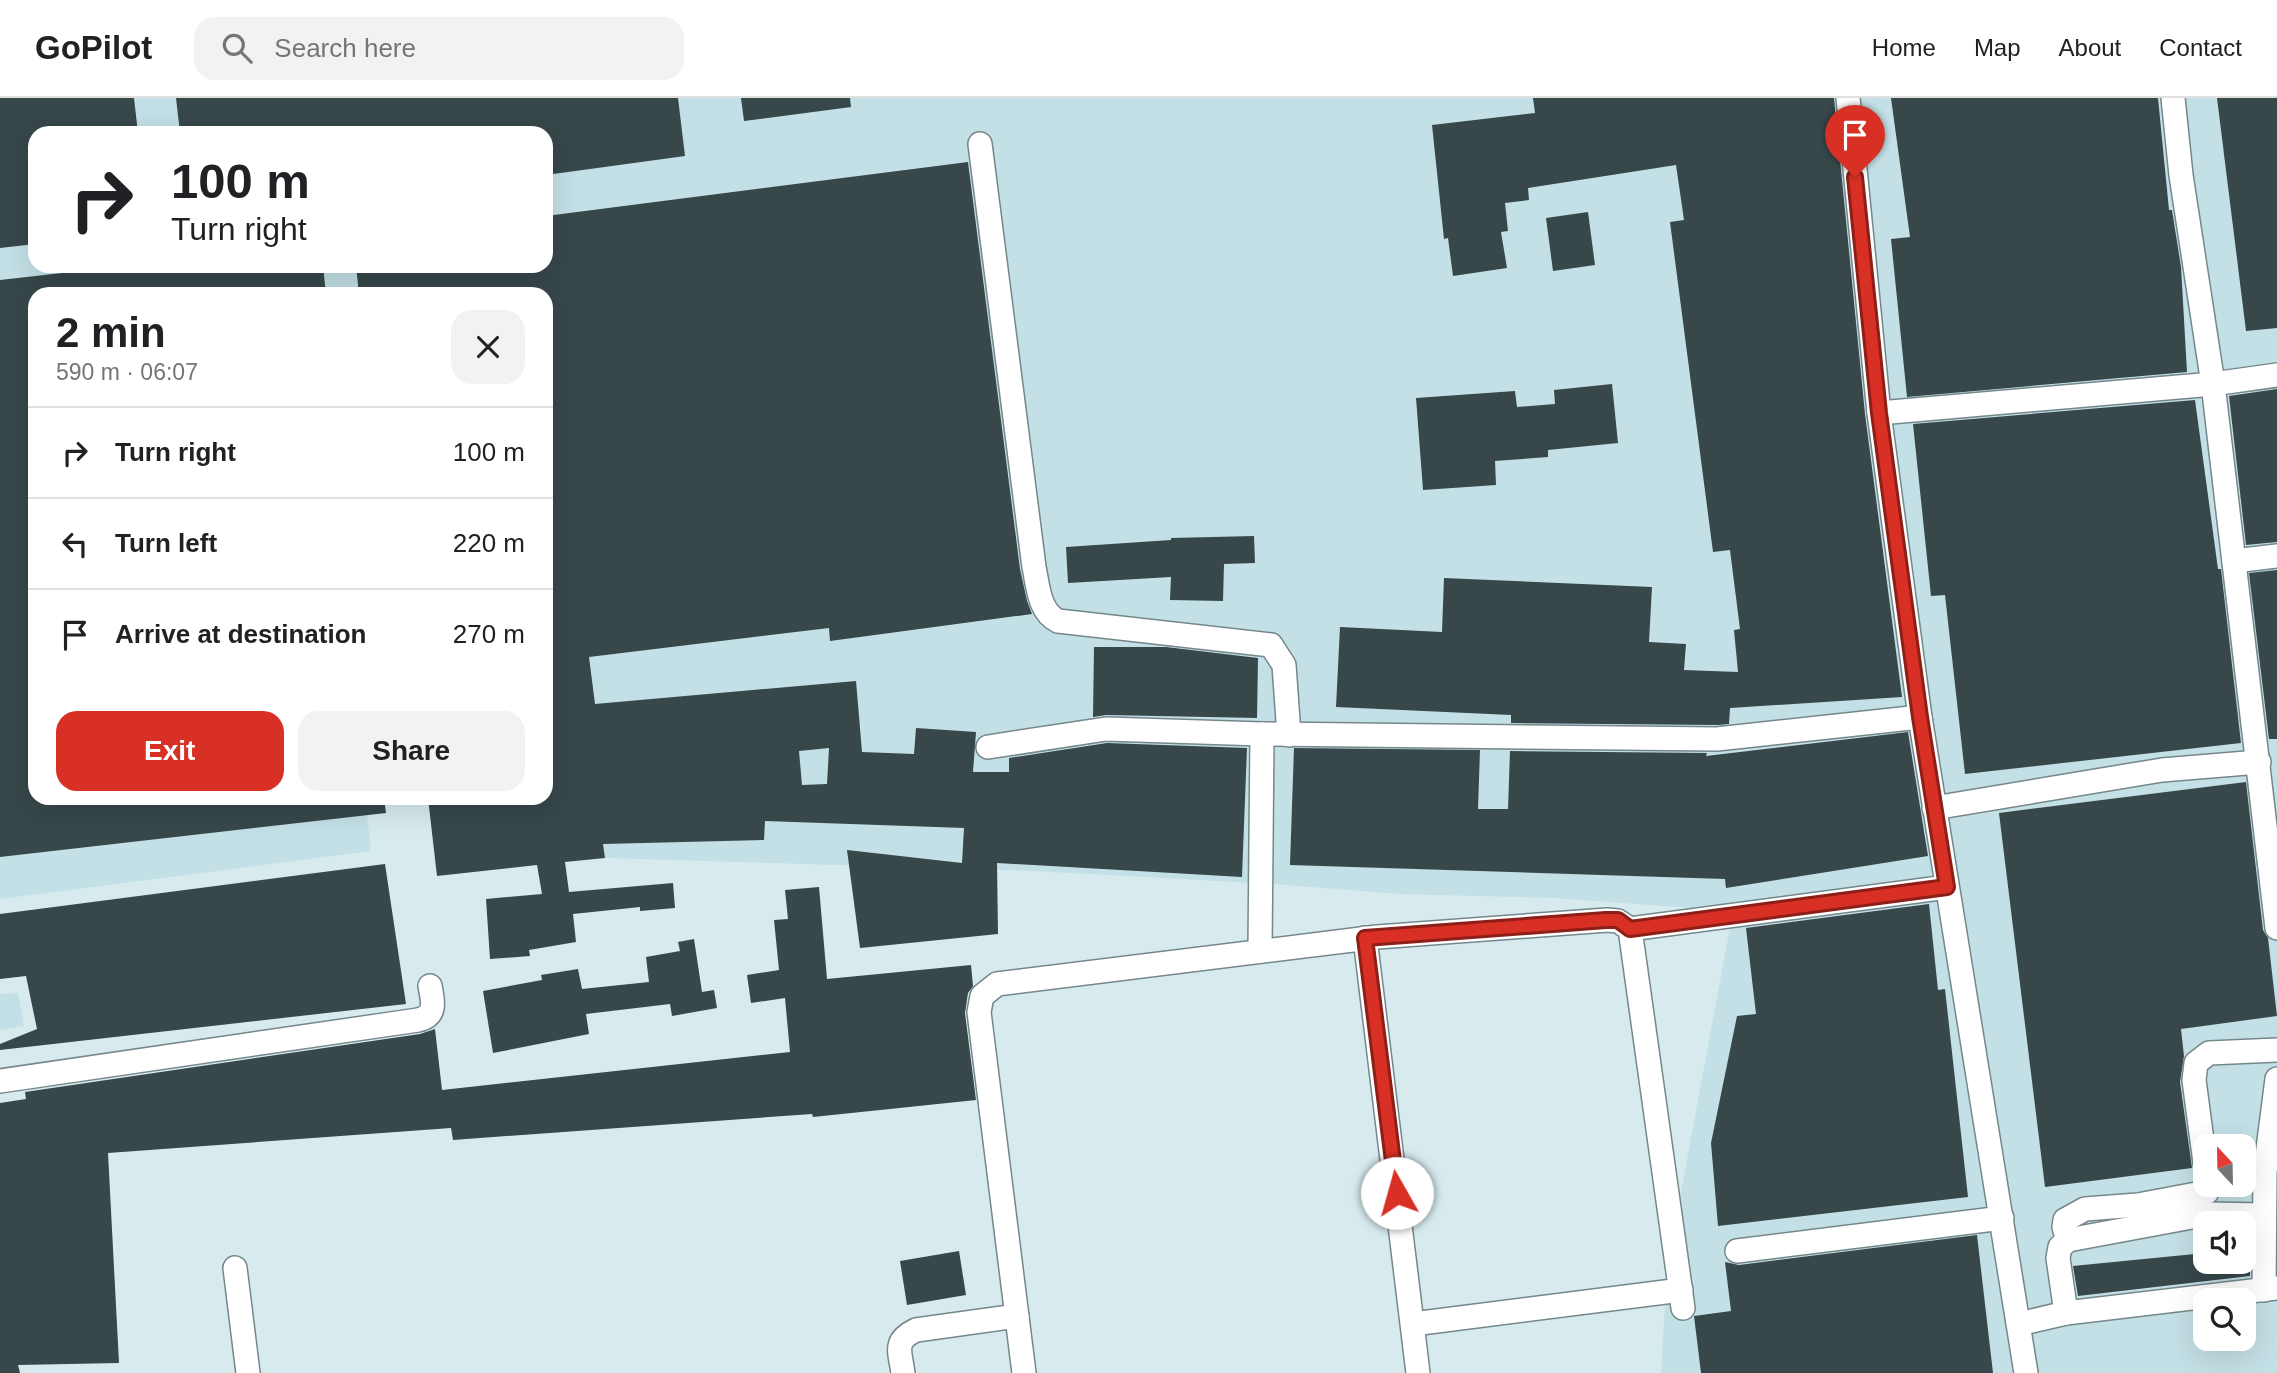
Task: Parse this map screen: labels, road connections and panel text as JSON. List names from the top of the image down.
{
  "north": "top",
  "page": {
    "header": "GoPilot",
    "search": "Search here",
    "nav": [
      "Home",
      "Map",
      "About",
      "Contact"
    ],
    "turn": ["100 m", "Turn right"],
    "heading": ["2 min", "590 m · 06:07"],
    "list": [
      {
        "name": "Turn right",
        "value": "100 m"
      },
      {
        "name": "Turn left",
        "value": "220 m"
      },
      {
        "name": "Arrive at destination",
        "value": "270 m"
      }
    ],
    "buttons": ["Exit", "Share"]
  }
}
